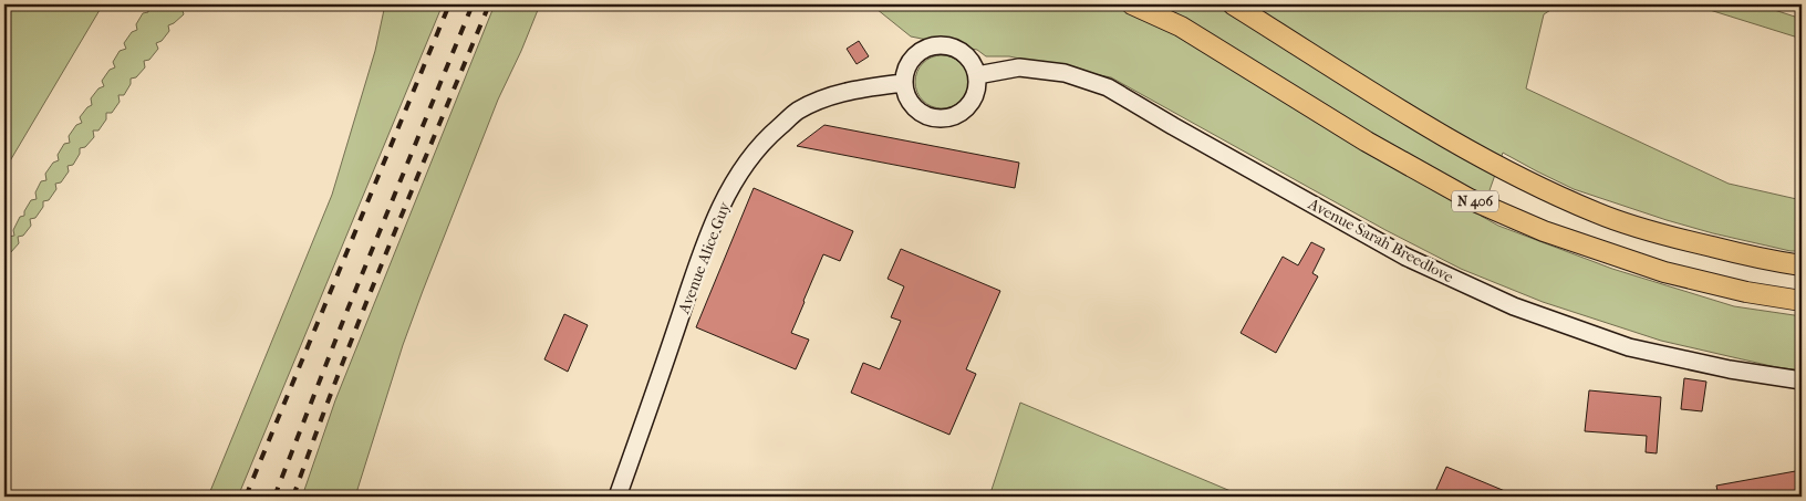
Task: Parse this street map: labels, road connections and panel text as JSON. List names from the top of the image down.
{
  "streets": {
    "highway": ["N 406"],
    "main road": ["Avenue Sarah Breedlove", "Avenue Alice Guy"]
  },
  "crossings": [
    ["Avenue Sarah Breedlove", "Avenue Alice Guy"]
  ]
}
